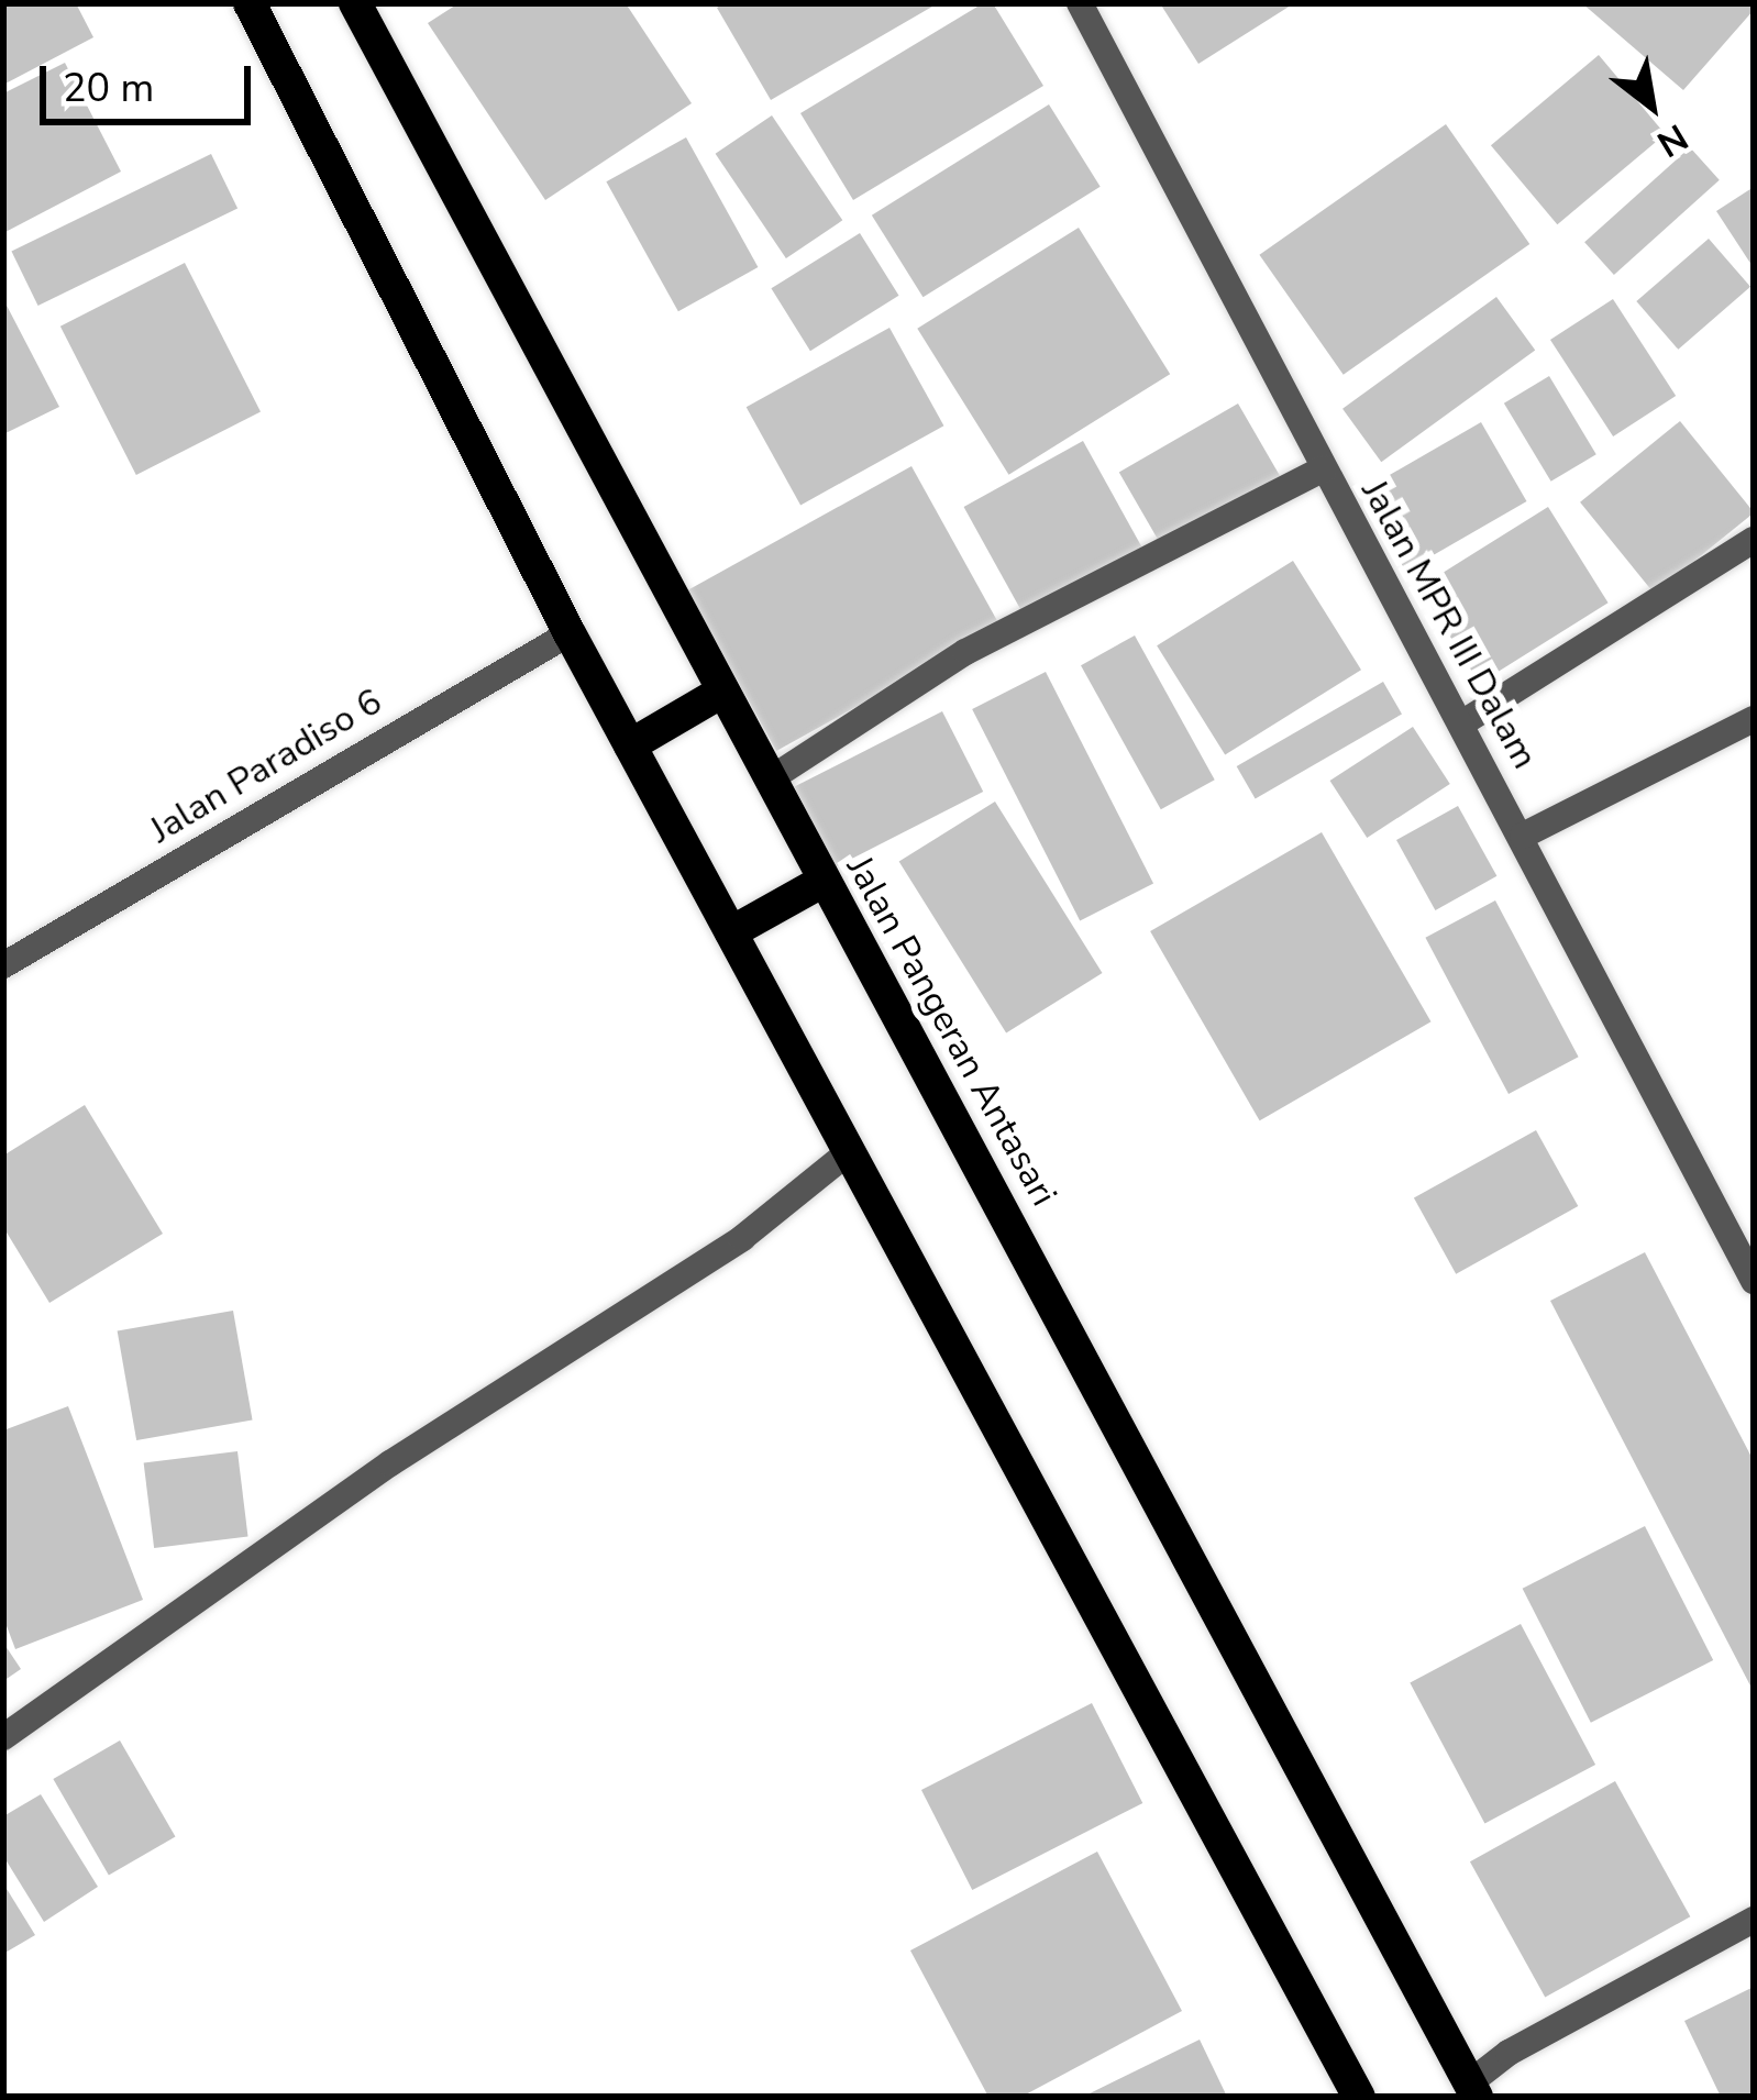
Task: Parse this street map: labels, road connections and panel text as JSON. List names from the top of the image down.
{
  "streets": {
    "main road": ["Jalan Pangeran Antasari"],
    "street": ["Jalan MPR III Dalam", "Jalan Paradiso 6"]
  },
  "scale_bar": "20 m",
  "north": "bottom right"
}
